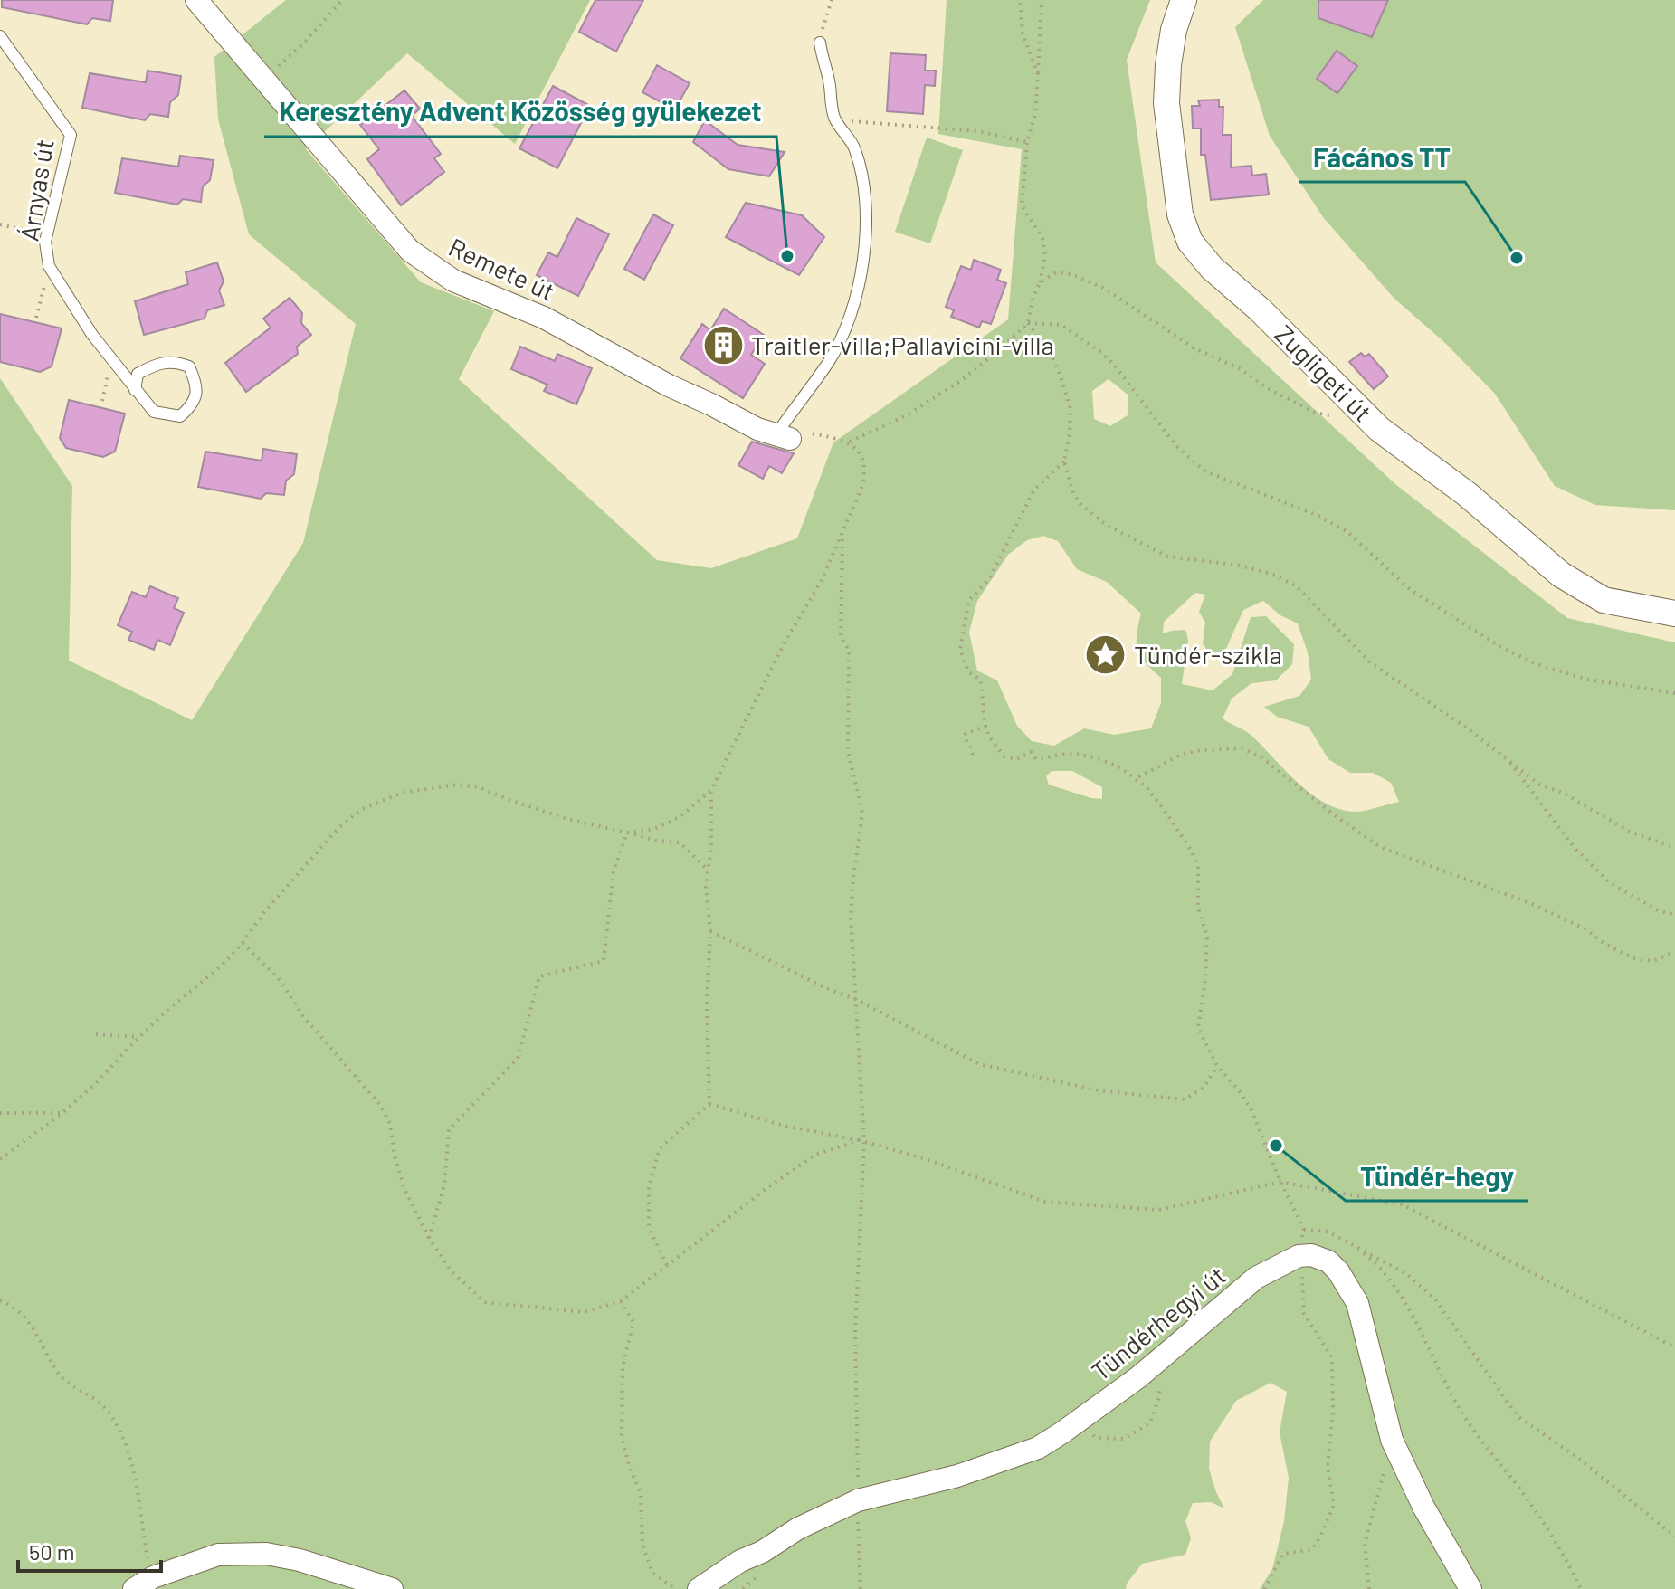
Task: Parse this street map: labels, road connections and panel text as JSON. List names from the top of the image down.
{
  "streets": {
    "street": ["Remete út", "Zugligeti út", "Tündérhegyi út"],
    "lane": ["Árnyas út"]
  },
  "places": {
    "other": ["Keresztény Advent Közösség gyülekezet", "Fácános TT", "Tündér-hegy"],
    "building": ["Traitler-villa;Pallavicini-villa"],
    "place": ["Tündér-szikla"]
  },
  "scale_bar": "50 m"
}
